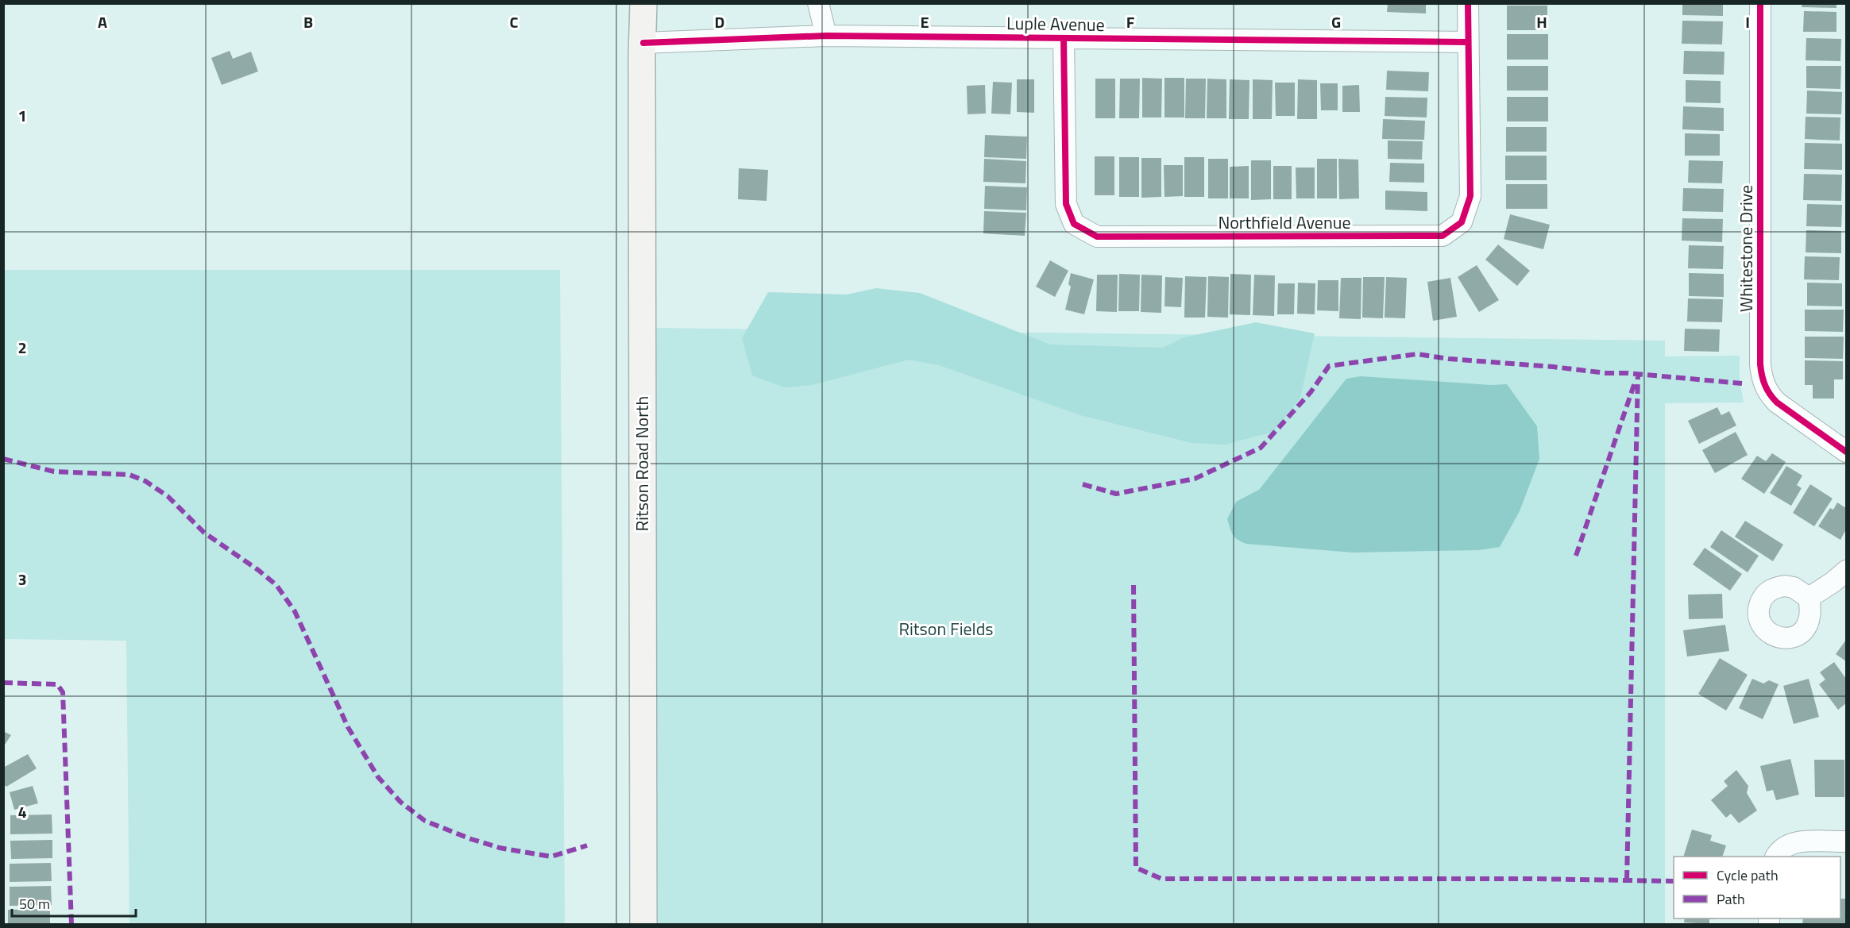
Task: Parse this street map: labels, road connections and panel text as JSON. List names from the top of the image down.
{
  "streets": {
    "main road": ["Ritson Road North"],
    "street": ["Luple Avenue", "Northfield Avenue", "Whitestone Drive"]
  },
  "crossings": [
    ["Luple Avenue", "Northfield Avenue"],
    ["Luple Avenue", "Ritson Road North"]
  ],
  "parks": ["Ritson Fields"],
  "legend": ["Cycle path", "Path"],
  "scale_bar": "50 m",
  "grid": {
    "columns": [
      "A",
      "B",
      "C",
      "D",
      "E",
      "F",
      "G",
      "H",
      "I"
    ],
    "rows": [
      "1",
      "2",
      "3",
      "4"
    ]
  }
}
